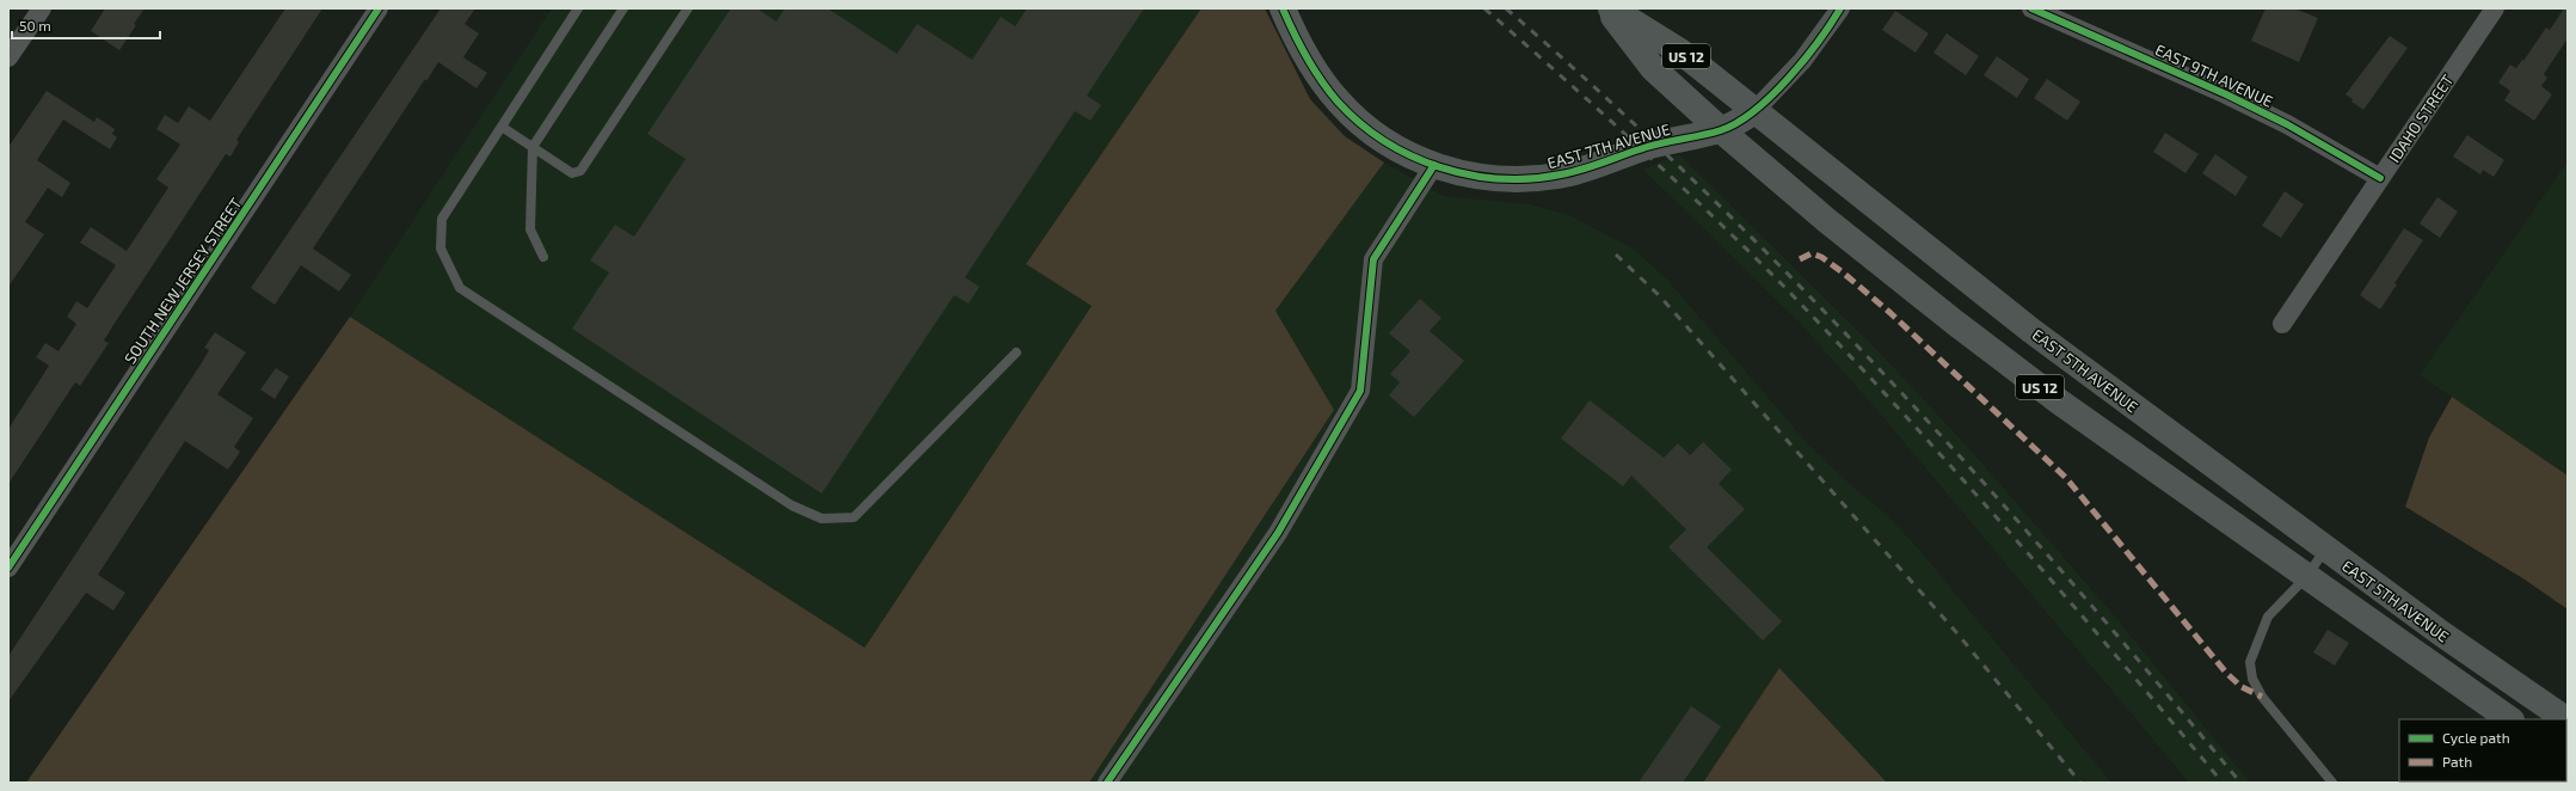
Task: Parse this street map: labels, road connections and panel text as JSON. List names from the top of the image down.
{
  "streets": {
    "main road": ["US 12", "EAST 5TH AVENUE"],
    "street": [
      "EAST 9TH AVENUE",
      "IDAHO STREET",
      "EAST 7TH AVENUE",
      "SOUTH NEW JERSEY STREET"
    ]
  },
  "crossings": [
    ["EAST 9TH AVENUE", "IDAHO STREET"],
    ["EAST 7TH AVENUE", "EAST 5TH AVENUE"]
  ],
  "legend": ["Cycle path", "Path"],
  "scale_bar": "50 m"
}
